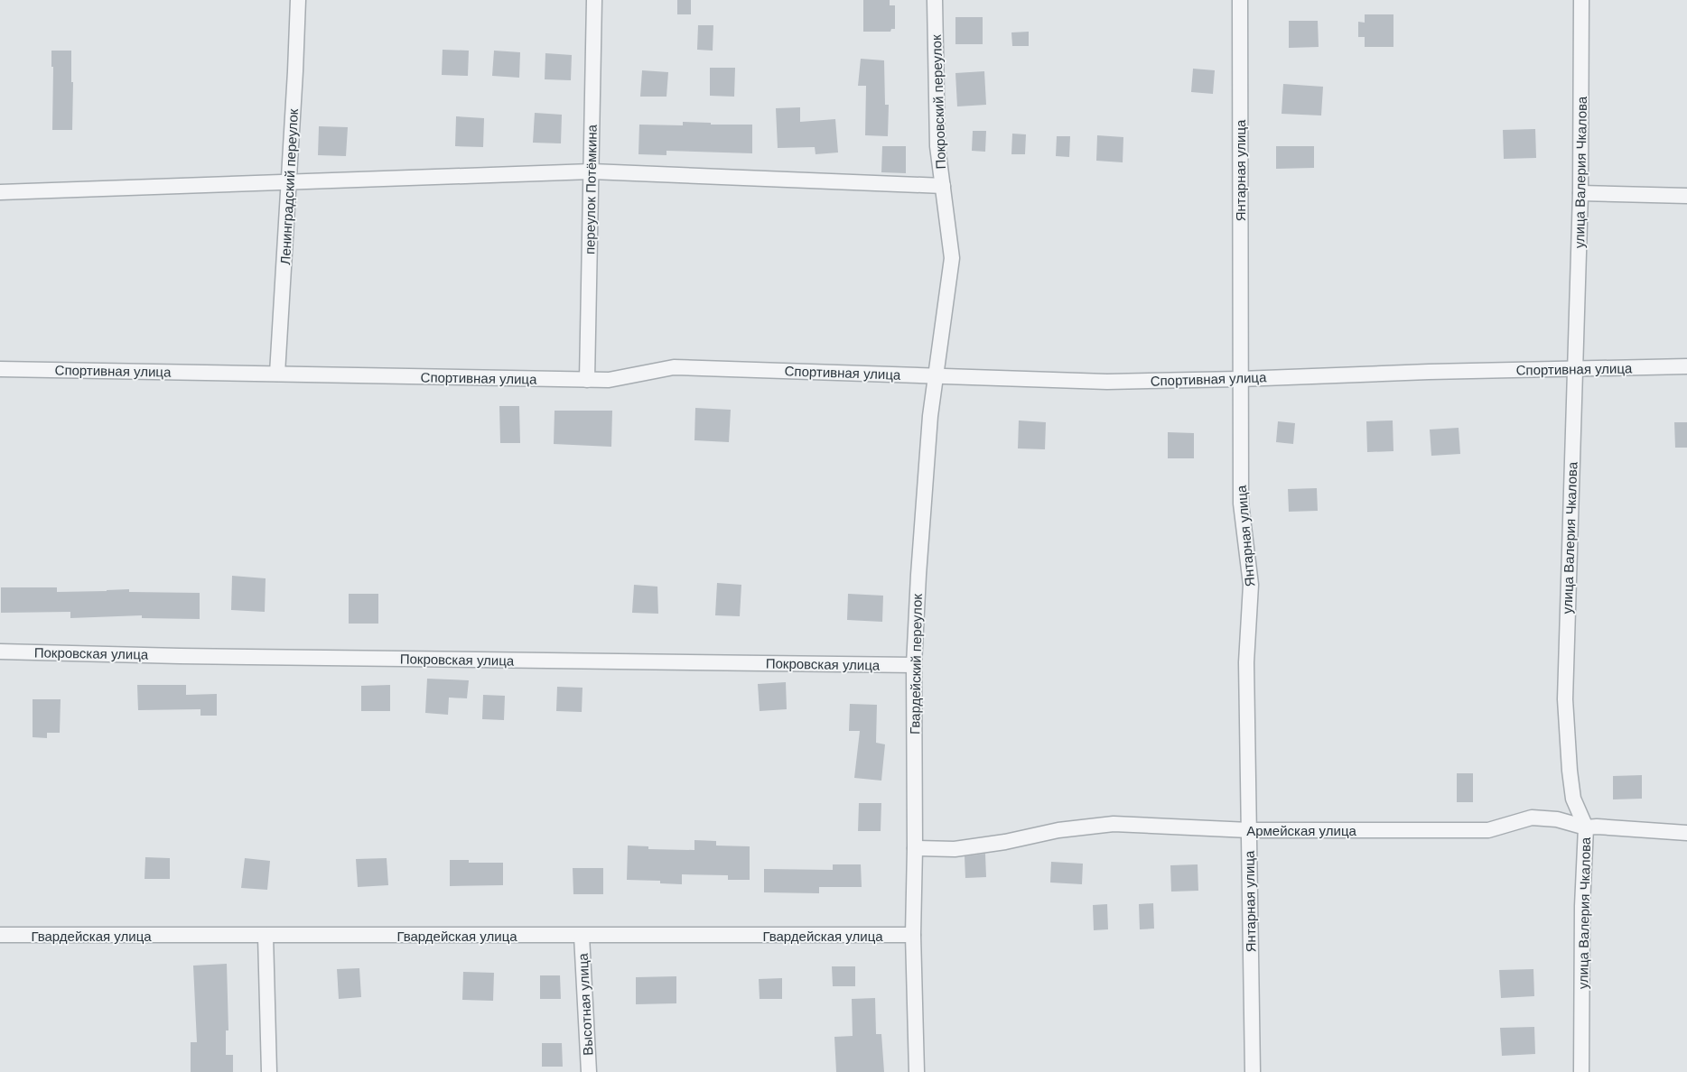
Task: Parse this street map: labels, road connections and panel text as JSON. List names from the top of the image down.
{
  "streets": {
    "street": [
      "Покровский переулок",
      "Янтарная улица",
      "улица Валерия Чкалова",
      "Ленинградский переулок",
      "переулок Потёмкина",
      "Спортивная улица",
      "Покровская улица",
      "Гвардейский переулок",
      "Армейская улица",
      "Гвардейская улица",
      "Высотная улица"
    ]
  },
  "crossings": [
    ["Покровский переулок", "Гвардейский переулок"],
    ["Янтарная улица", "Спортивная улица"],
    ["Янтарная улица", "Армейская улица"],
    ["улица Валерия Чкалова", "Спортивная улица"],
    ["улица Валерия Чкалова", "Армейская улица"],
    ["Ленинградский переулок", "Спортивная улица"],
    ["переулок Потёмкина", "Спортивная улица"],
    ["Спортивная улица", "Гвардейский переулок"],
    ["Покровская улица", "Гвардейский переулок"],
    ["Гвардейский переулок", "Армейская улица"],
    ["Гвардейский переулок", "Гвардейская улица"],
    ["Гвардейская улица", "Высотная улица"]
  ]
}
